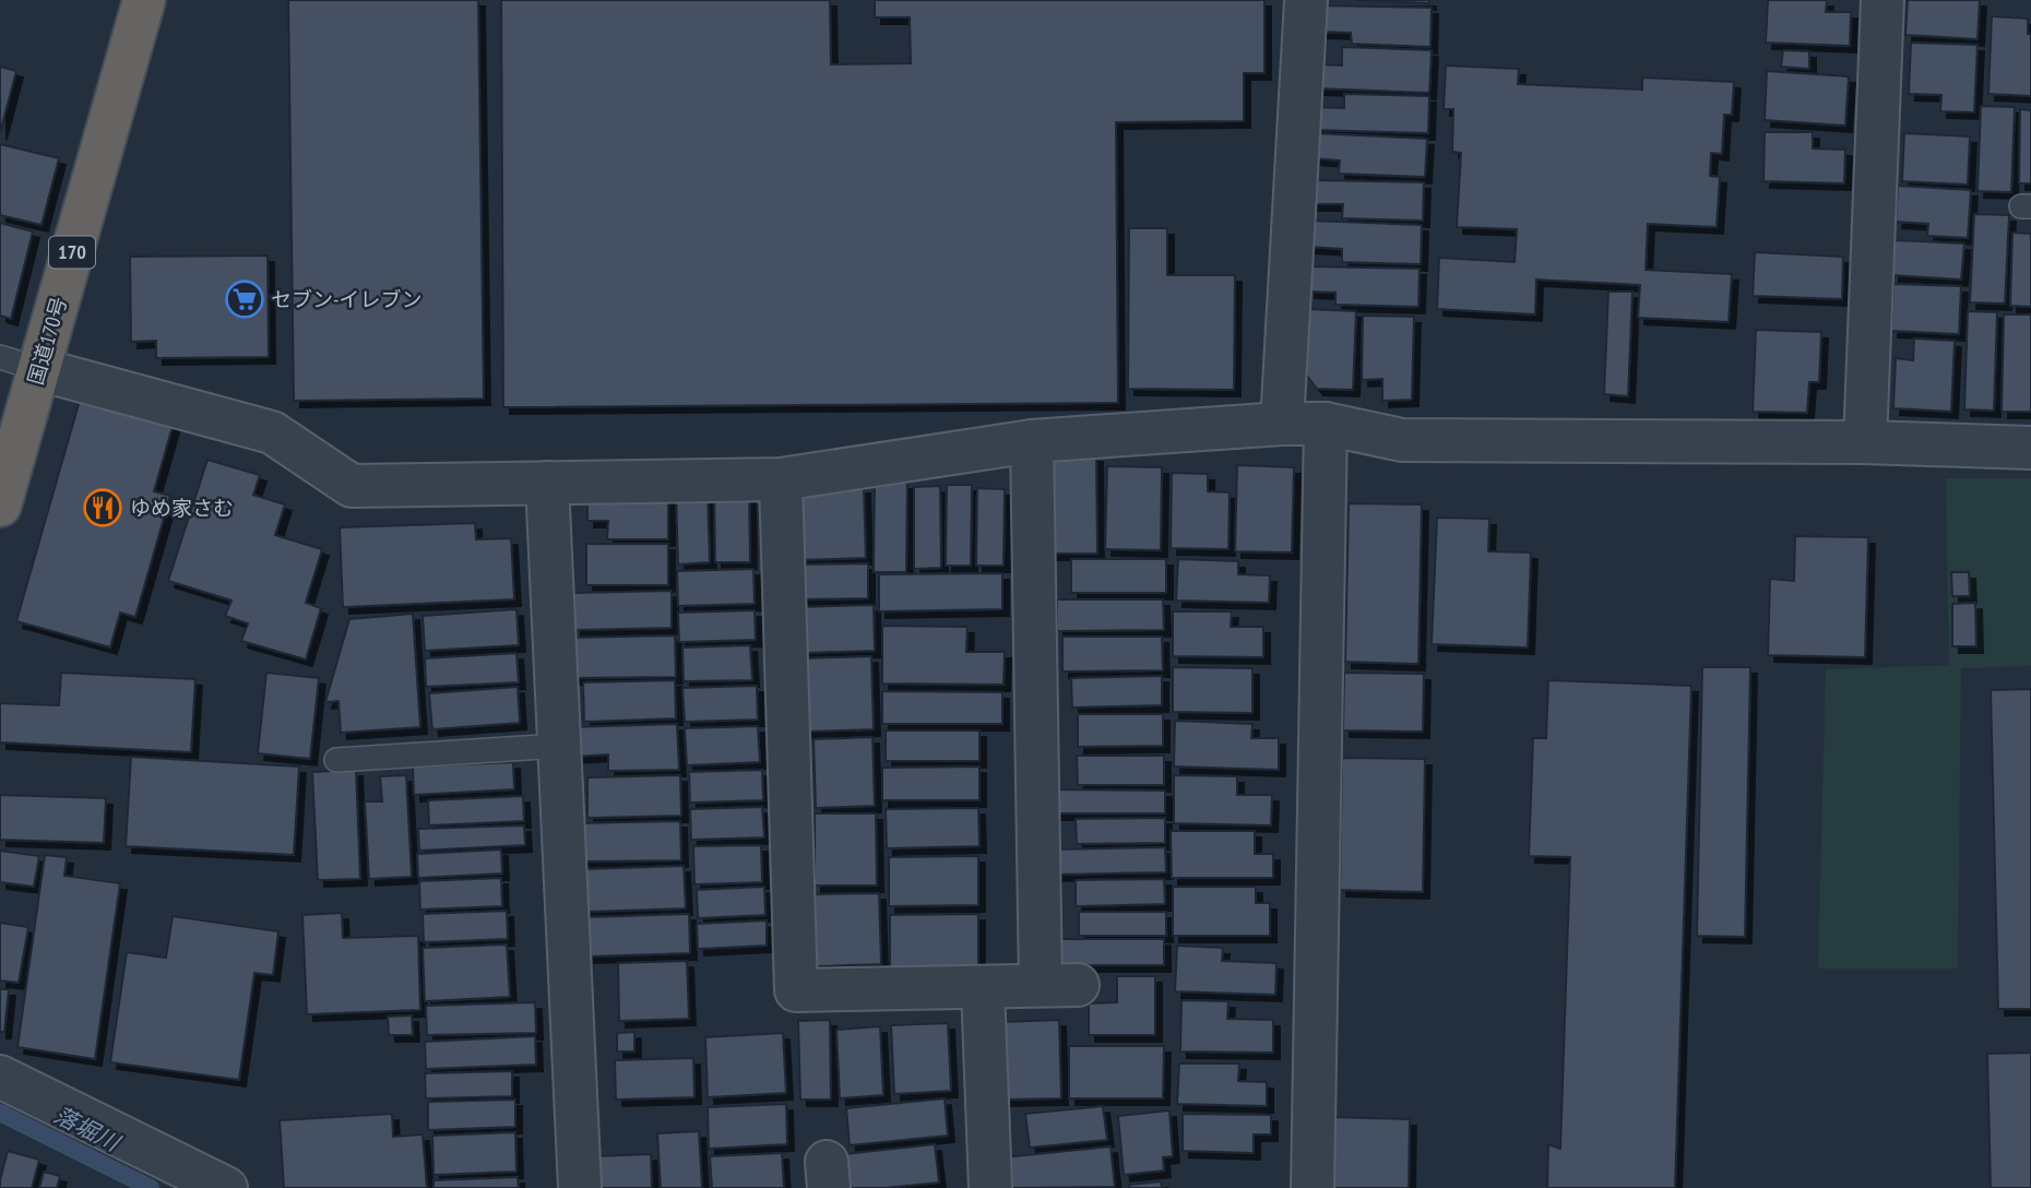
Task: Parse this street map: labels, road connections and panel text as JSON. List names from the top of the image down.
{
  "streets": {
    "highway": ["170", "国道170号"]
  },
  "water": ["落堀川"],
  "places": {
    "supermarket": ["セブン-イレブン"],
    "restaurant": ["ゆめ家さむ"]
  }
}
